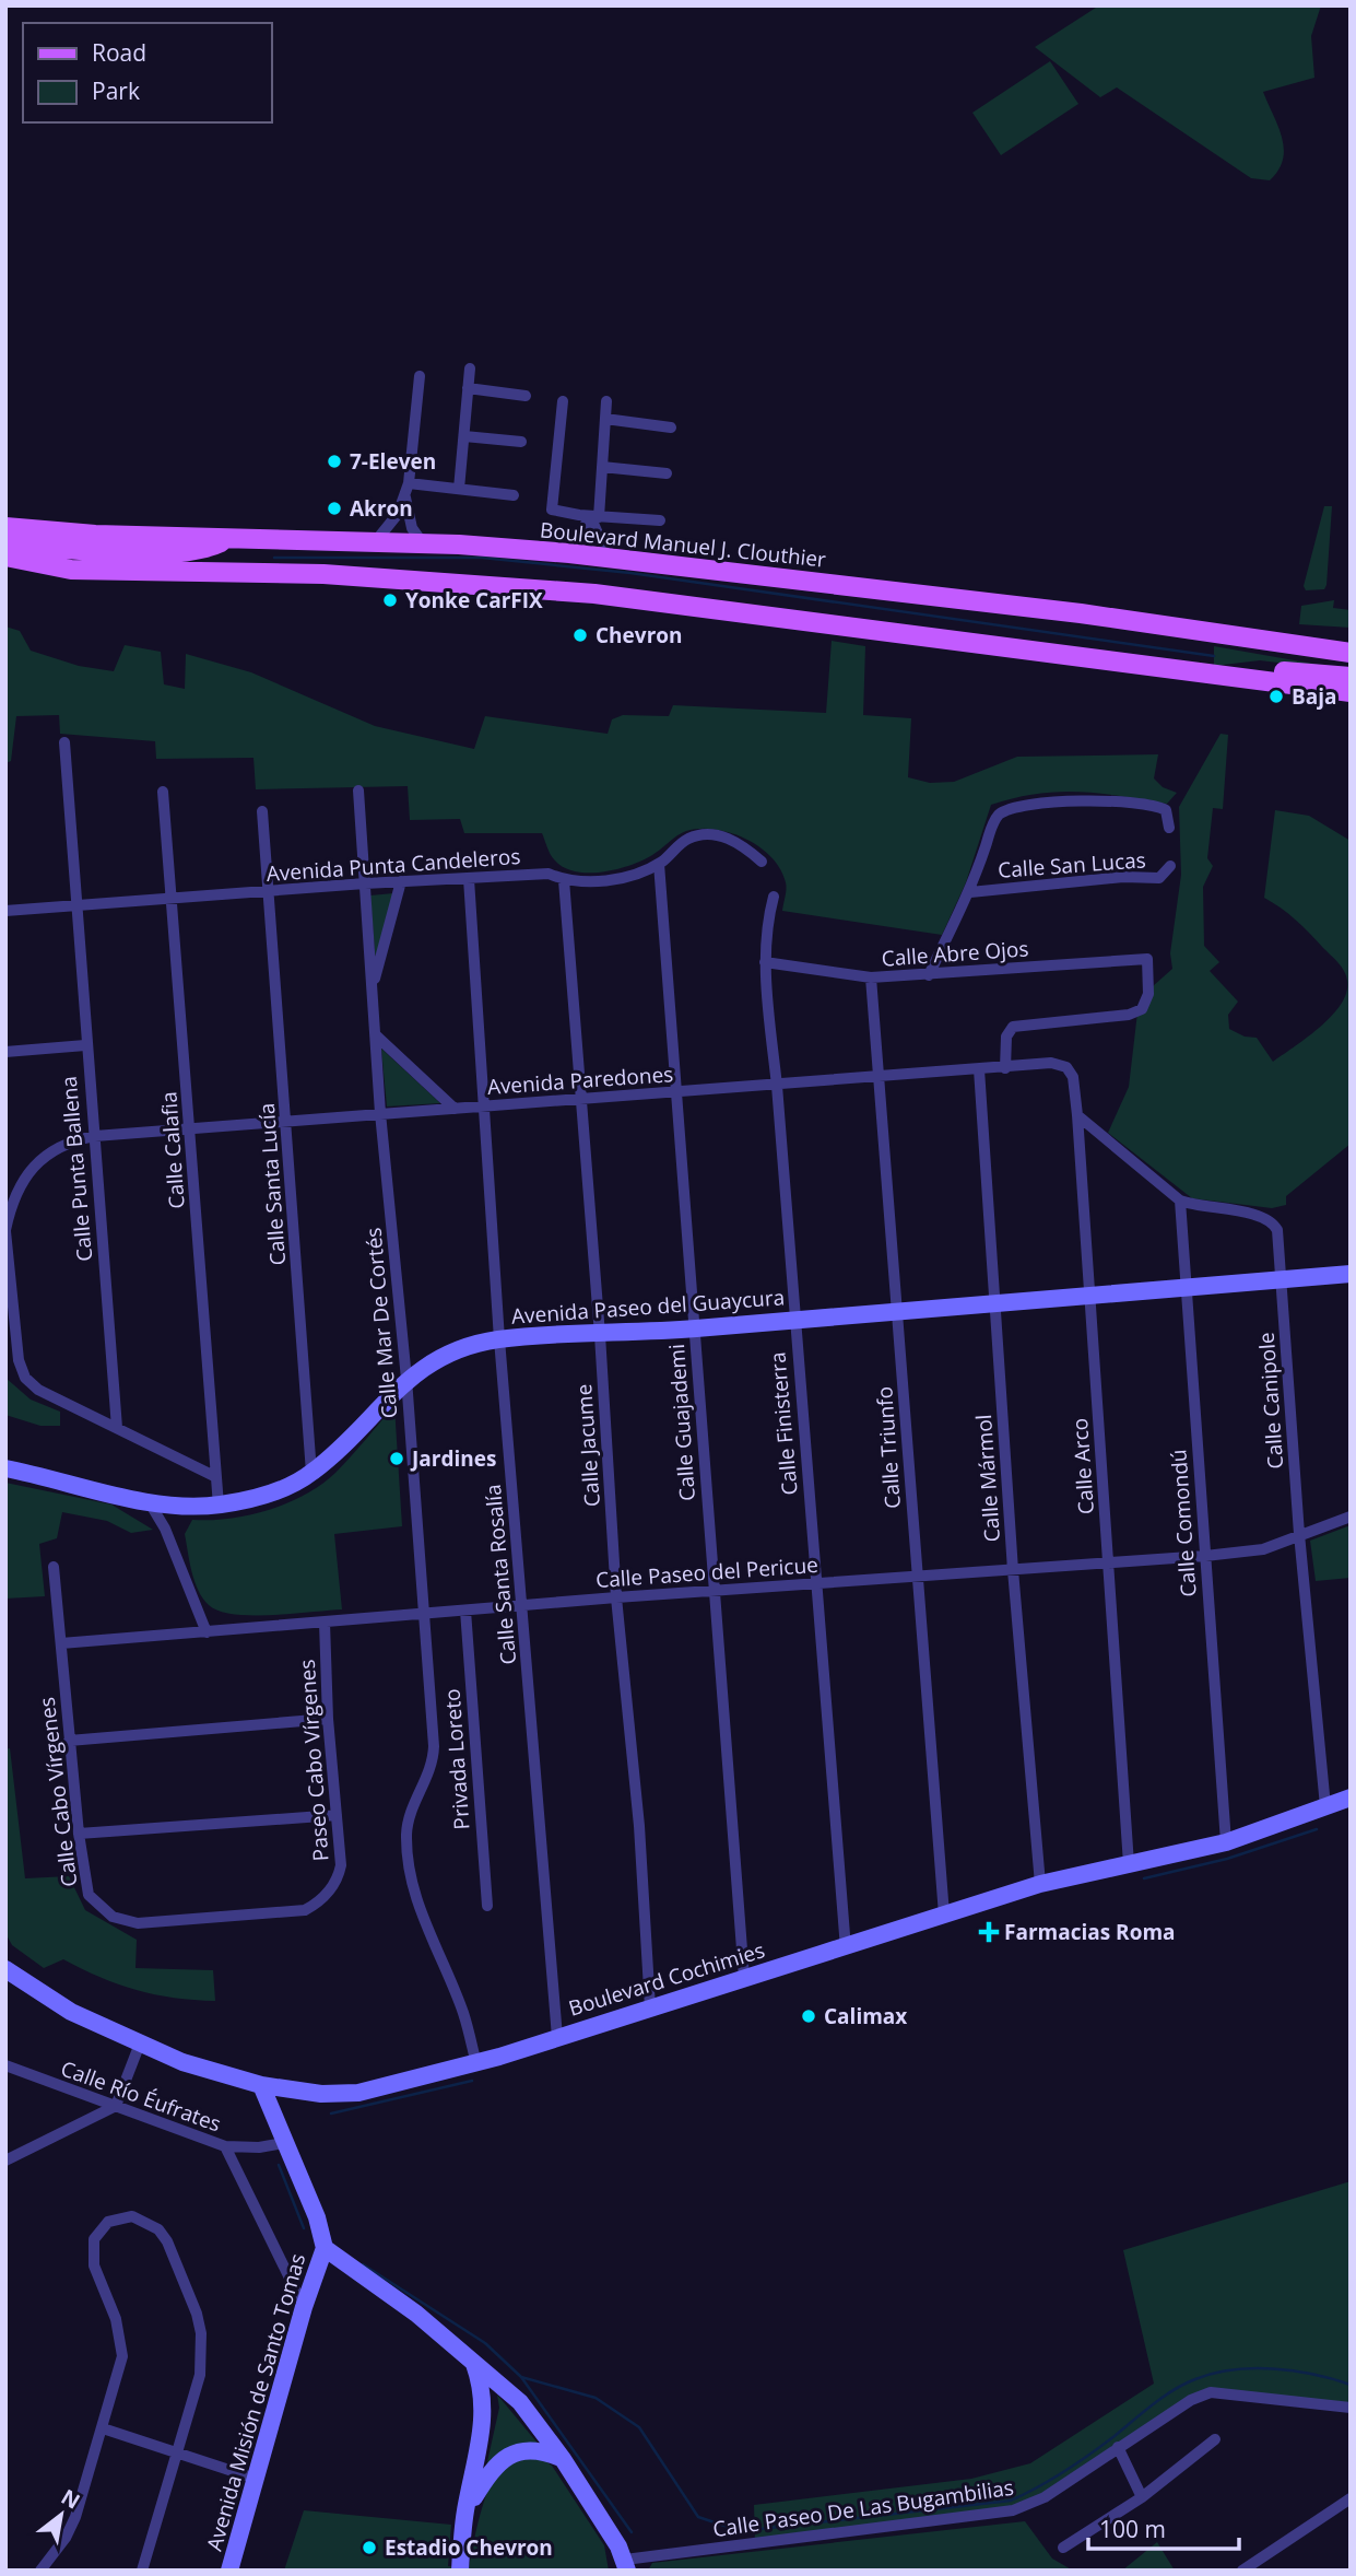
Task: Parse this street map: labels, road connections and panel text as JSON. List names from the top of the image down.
{
  "streets": {
    "main road": ["Boulevard Manuel J. Clouthier"],
    "street": [
      "Avenida Punta Candeleros",
      "Calle San Lucas",
      "Calle Abre Ojos",
      "Avenida Paredones",
      "Calle Calafia",
      "Calle Punta Ballena",
      "Calle Santa Lucía",
      "Avenida Paseo del Guaycura",
      "Calle Mar De Cortés",
      "Calle Canipole",
      "Calle Guajademi",
      "Calle Finisterra",
      "Calle Jacume",
      "Calle Triunfo",
      "Calle Arco",
      "Calle Mármol",
      "Calle Comondú",
      "Calle Paseo del Pericue",
      "Calle Santa Rosalía",
      "Privada Loreto",
      "Paseo Cabo Vírgenes",
      "Calle Cabo Vírgenes",
      "Boulevard Cochimies",
      "Calle Río Éufrates",
      "Avenida Misión de Santo Tomas",
      "Calle Paseo De Las Bugambilias"
    ]
  },
  "crossings": [
    ["Avenida Punta Candeleros", "Calle Calafia"],
    ["Avenida Punta Candeleros", "Calle Punta Ballena"],
    ["Avenida Punta Candeleros", "Calle Santa Lucía"],
    ["Avenida Punta Candeleros", "Calle Mar De Cortés"],
    ["Avenida Punta Candeleros", "Calle Guajademi"],
    ["Avenida Punta Candeleros", "Calle Jacume"],
    ["Avenida Punta Candeleros", "Calle Santa Rosalía"],
    ["Calle Abre Ojos", "Avenida Paredones"],
    ["Calle Abre Ojos", "Calle Finisterra"],
    ["Calle Abre Ojos", "Calle Triunfo"],
    ["Avenida Paredones", "Calle Calafia"],
    ["Avenida Paredones", "Calle Punta Ballena"],
    ["Avenida Paredones", "Calle Santa Lucía"],
    ["Avenida Paredones", "Calle Mar De Cortés"],
    ["Avenida Paredones", "Calle Guajademi"],
    ["Avenida Paredones", "Calle Finisterra"],
    ["Avenida Paredones", "Calle Jacume"],
    ["Avenida Paredones", "Calle Triunfo"],
    ["Avenida Paredones", "Calle Arco"],
    ["Avenida Paredones", "Calle Mármol"],
    ["Avenida Paredones", "Calle Santa Rosalía"],
    ["Calle Calafia", "Avenida Paseo del Guaycura"],
    ["Calle Santa Lucía", "Avenida Paseo del Guaycura"],
    ["Avenida Paseo del Guaycura", "Calle Mar De Cortés"],
    ["Avenida Paseo del Guaycura", "Calle Canipole"],
    ["Avenida Paseo del Guaycura", "Calle Guajademi"],
    ["Avenida Paseo del Guaycura", "Calle Finisterra"],
    ["Avenida Paseo del Guaycura", "Calle Jacume"],
    ["Avenida Paseo del Guaycura", "Calle Triunfo"],
    ["Avenida Paseo del Guaycura", "Calle Arco"],
    ["Avenida Paseo del Guaycura", "Calle Mármol"],
    ["Avenida Paseo del Guaycura", "Calle Comondú"],
    ["Avenida Paseo del Guaycura", "Calle Santa Rosalía"],
    ["Calle Mar De Cortés", "Calle Paseo del Pericue"],
    ["Calle Mar De Cortés", "Boulevard Cochimies"],
    ["Calle Canipole", "Calle Arco"],
    ["Calle Canipole", "Calle Comondú"],
    ["Calle Canipole", "Calle Paseo del Pericue"],
    ["Calle Canipole", "Boulevard Cochimies"],
    ["Calle Guajademi", "Calle Paseo del Pericue"],
    ["Calle Guajademi", "Boulevard Cochimies"],
    ["Calle Finisterra", "Calle Paseo del Pericue"],
    ["Calle Finisterra", "Boulevard Cochimies"],
    ["Calle Jacume", "Calle Paseo del Pericue"],
    ["Calle Jacume", "Boulevard Cochimies"],
    ["Calle Triunfo", "Calle Paseo del Pericue"],
    ["Calle Triunfo", "Boulevard Cochimies"],
    ["Calle Arco", "Calle Paseo del Pericue"],
    ["Calle Arco", "Boulevard Cochimies"],
    ["Calle Mármol", "Calle Paseo del Pericue"],
    ["Calle Mármol", "Boulevard Cochimies"],
    ["Calle Comondú", "Calle Paseo del Pericue"],
    ["Calle Comondú", "Boulevard Cochimies"],
    ["Calle Paseo del Pericue", "Calle Santa Rosalía"],
    ["Calle Paseo del Pericue", "Privada Loreto"],
    ["Calle Paseo del Pericue", "Paseo Cabo Vírgenes"],
    ["Calle Paseo del Pericue", "Calle Cabo Vírgenes"],
    ["Calle Santa Rosalía", "Boulevard Cochimies"],
    ["Paseo Cabo Vírgenes", "Calle Cabo Vírgenes"],
    ["Calle Río Éufrates", "Avenida Misión de Santo Tomas"]
  ],
  "places": {
    "other": [
      "7-Eleven",
      "Akron",
      "Yonke CarFIX",
      "Chevron",
      "Baja",
      "Jardines",
      "Calimax",
      "Estadio Chevron"
    ],
    "health": ["Farmacias Roma"]
  },
  "legend": ["Road", "Park"],
  "scale_bar": "100 m",
  "north": "top right"
}
